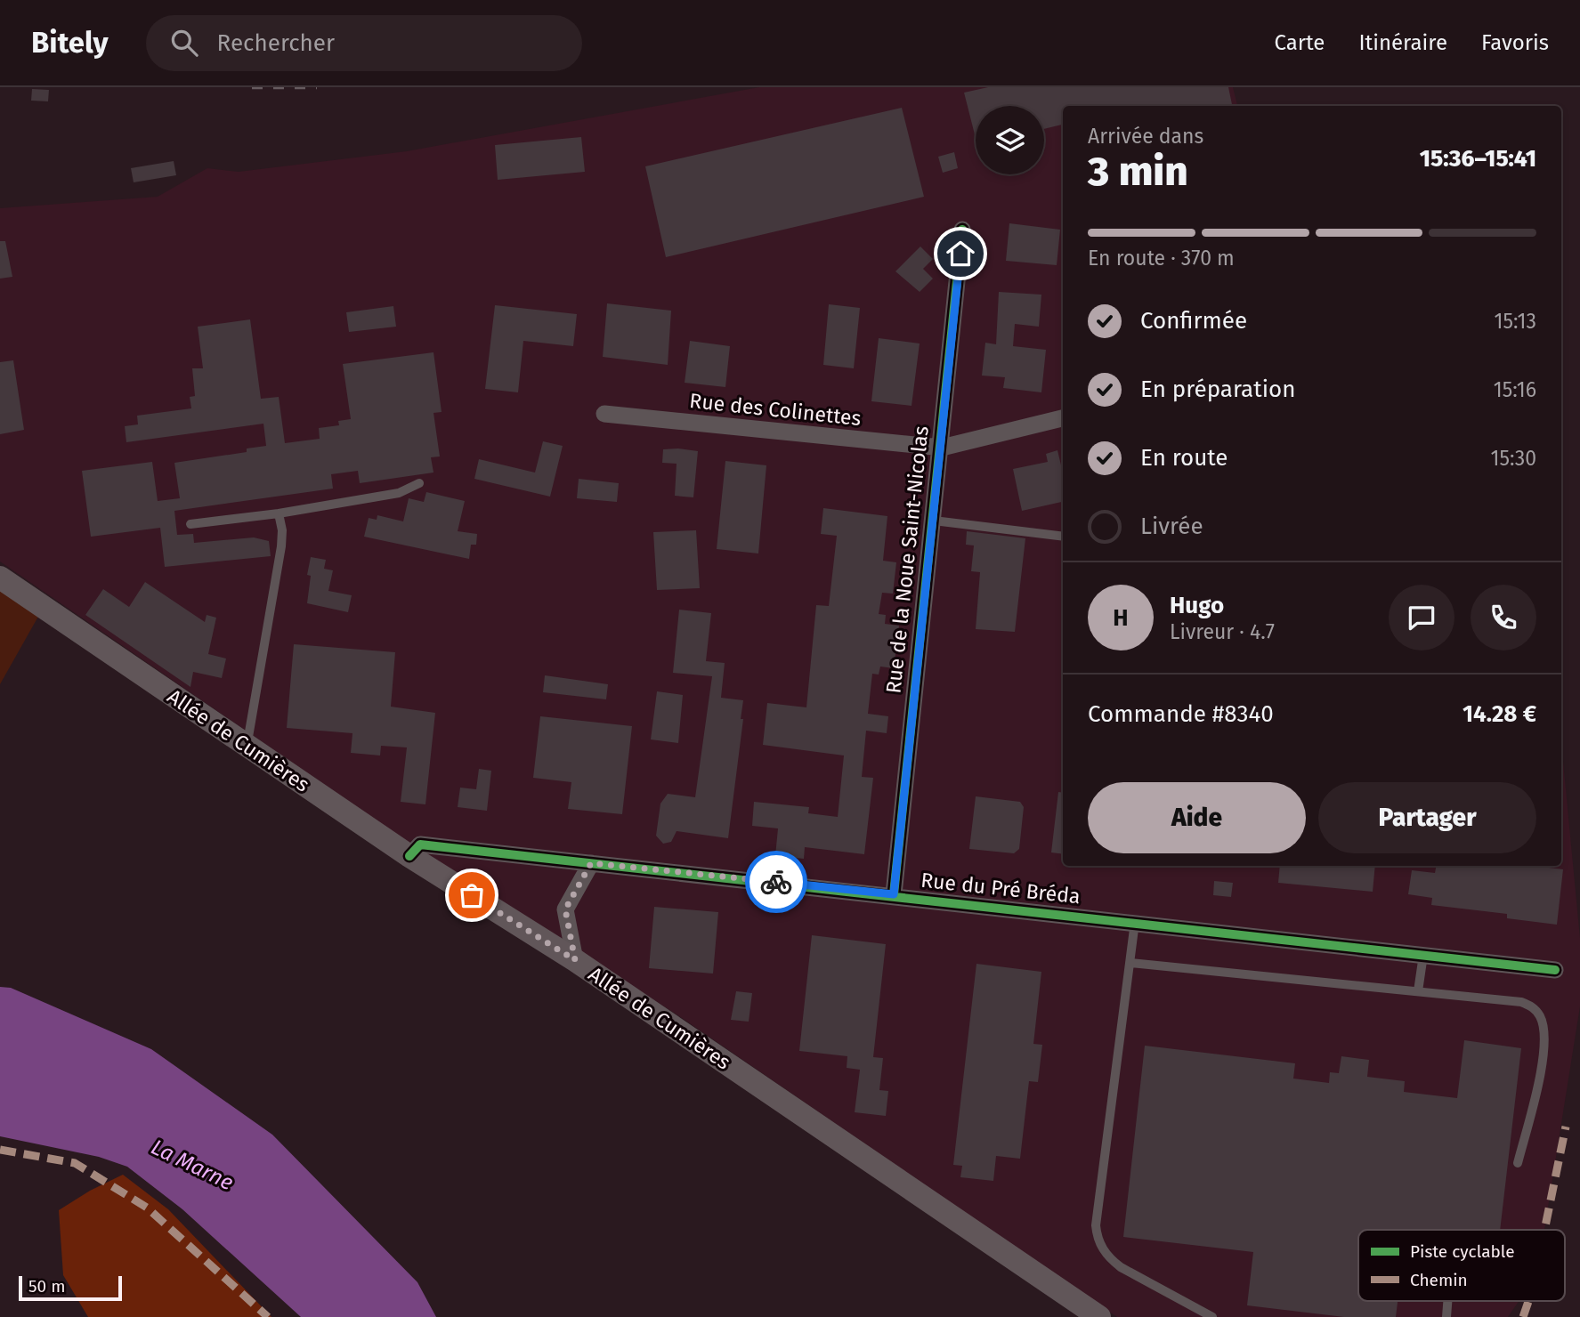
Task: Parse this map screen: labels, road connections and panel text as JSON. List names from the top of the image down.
{
  "streets": {
    "main road": ["Allée de Cumières"],
    "street": ["Rue des Colinettes", "Rue de la Noue Saint-Nicolas", "Rue du Pré Bréda"]
  },
  "crossings": [
    ["Rue des Colinettes", "Rue de la Noue Saint-Nicolas"],
    ["Rue de la Noue Saint-Nicolas", "Rue du Pré Bréda"],
    ["Allée de Cumières", "Rue du Pré Bréda"]
  ],
  "water": ["La Marne"],
  "legend": ["Piste cyclable", "Chemin"],
  "scale_bar": "50 m",
  "page": {
    "header": "Bitely",
    "search": "Rechercher",
    "nav": ["Carte", "Itinéraire", "Favoris"],
    "heading": ["3 min", "Arrivée dans", "15:36–15:41"],
    "panel": [
      "Hugo",
      "Livreur · 4.7",
      "Commande #8340",
      "14.28 €"
    ],
    "bar": "En route · 370 m",
    "list": [
      ["Confirmée", "15:13"],
      ["En préparation", "15:16"],
      ["En route", "15:30"],
      "Livrée"
    ],
    "round": "H",
    "buttons": ["Aide", "Partager"],
    "scale": "50 m"
  }
}
